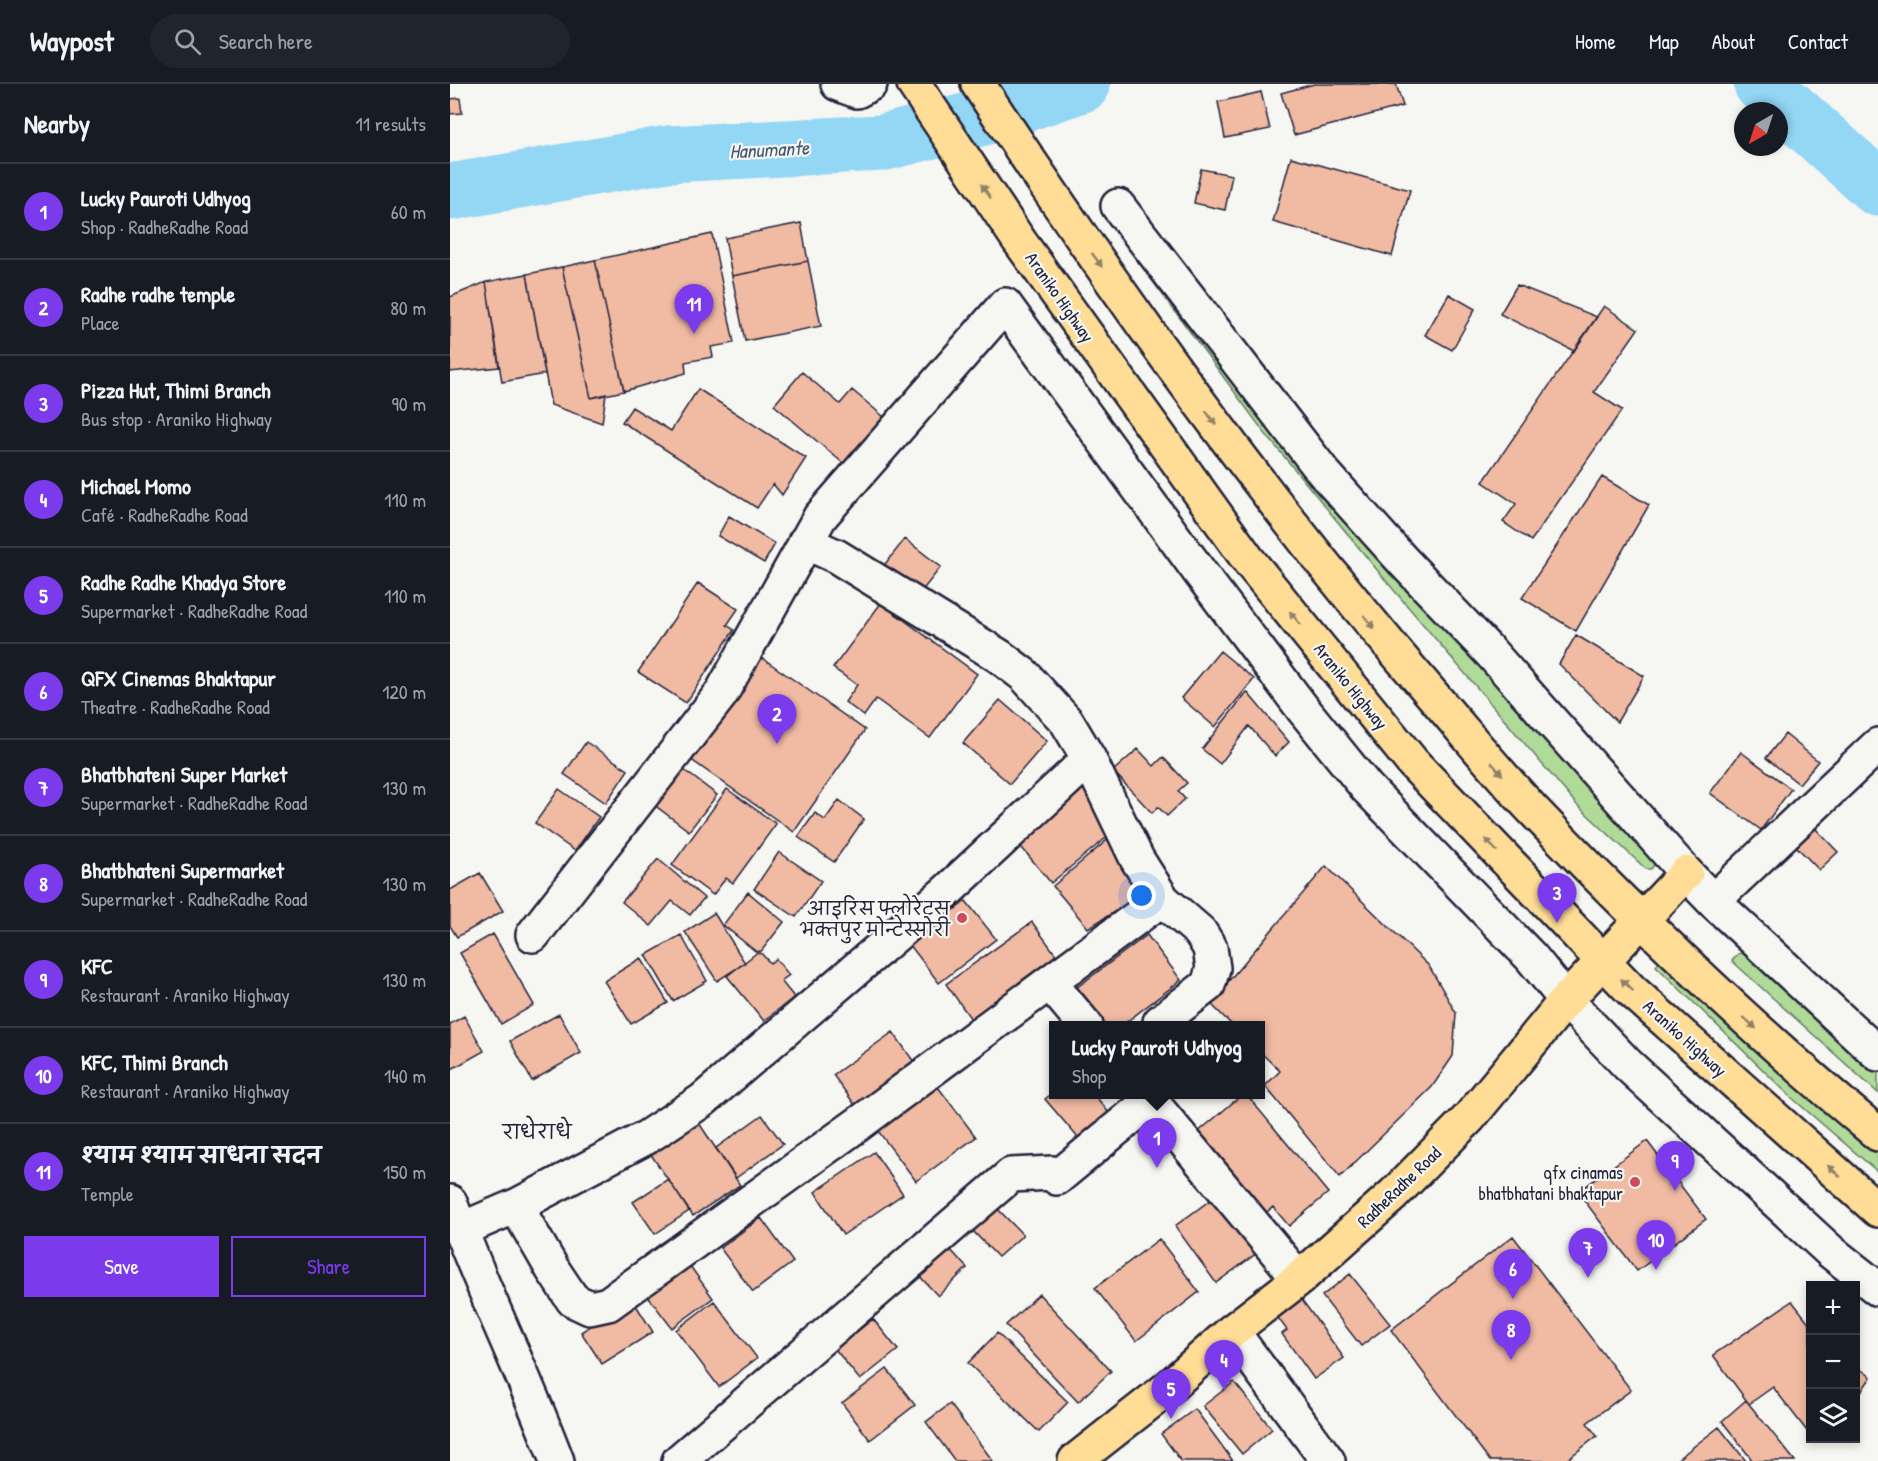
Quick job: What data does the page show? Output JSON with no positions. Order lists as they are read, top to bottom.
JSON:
{
  "streets": {
    "main road": ["Araniko Highway", "RadheRadhe Road"]
  },
  "crossings": [
    ["Araniko Highway", "RadheRadhe Road"]
  ],
  "districts": ["राधेराधे"],
  "water": ["Hanumante"],
  "places": ["आइरिस फ्लोरेट्स भक्तपुर मोन्टेस्सोरी", "qfx cinamas bhatbhatani bhaktapur"],
  "north": "bottom left",
  "page": {
    "header": "Waypost",
    "search": "Search here",
    "nav": [
      "Home",
      "Map",
      "About",
      "Contact"
    ],
    "heading": ["Nearby", "11 results"],
    "list": [
      {
        "mark": "1",
        "name": "Lucky Pauroti Udhyog",
        "note": "Shop · RadheRadhe Road",
        "value": "60 m"
      },
      {
        "mark": "2",
        "name": "Radhe radhe temple",
        "note": "Place",
        "value": "80 m"
      },
      {
        "mark": "3",
        "name": "Pizza Hut, Thimi Branch",
        "note": "Bus stop · Araniko Highway",
        "value": "90 m"
      },
      {
        "mark": "4",
        "name": "Michael Momo",
        "note": "Café · RadheRadhe Road",
        "value": "110 m"
      },
      {
        "mark": "5",
        "name": "Radhe Radhe Khadya Store",
        "note": "Supermarket · RadheRadhe Road",
        "value": "110 m"
      },
      {
        "mark": "6",
        "name": "QFX Cinemas Bhaktapur",
        "note": "Theatre · RadheRadhe Road",
        "value": "120 m"
      },
      {
        "mark": "7",
        "name": "Bhatbhateni Super Market",
        "note": "Supermarket · RadheRadhe Road",
        "value": "130 m"
      },
      {
        "mark": "8",
        "name": "Bhatbhateni Supermarket",
        "note": "Supermarket · RadheRadhe Road",
        "value": "130 m"
      },
      {
        "mark": "9",
        "name": "KFC",
        "note": "Restaurant · Araniko Highway",
        "value": "130 m"
      },
      {
        "mark": "10",
        "name": "KFC, Thimi Branch",
        "note": "Restaurant · Araniko Highway",
        "value": "140 m"
      },
      {
        "mark": "11",
        "name": "श्याम श्याम साधना सदन",
        "note": "Temple",
        "value": "150 m"
      }
    ],
    "pins": [
      "11",
      "2",
      "3",
      "1",
      "9",
      "10",
      "7",
      "6",
      "8",
      "4",
      "5"
    ],
    "popup": ["Lucky Pauroti Udhyog", "Shop"],
    "buttons": ["Save", "Share"],
    "map_buttons": ["+", "−"]
  }
}
